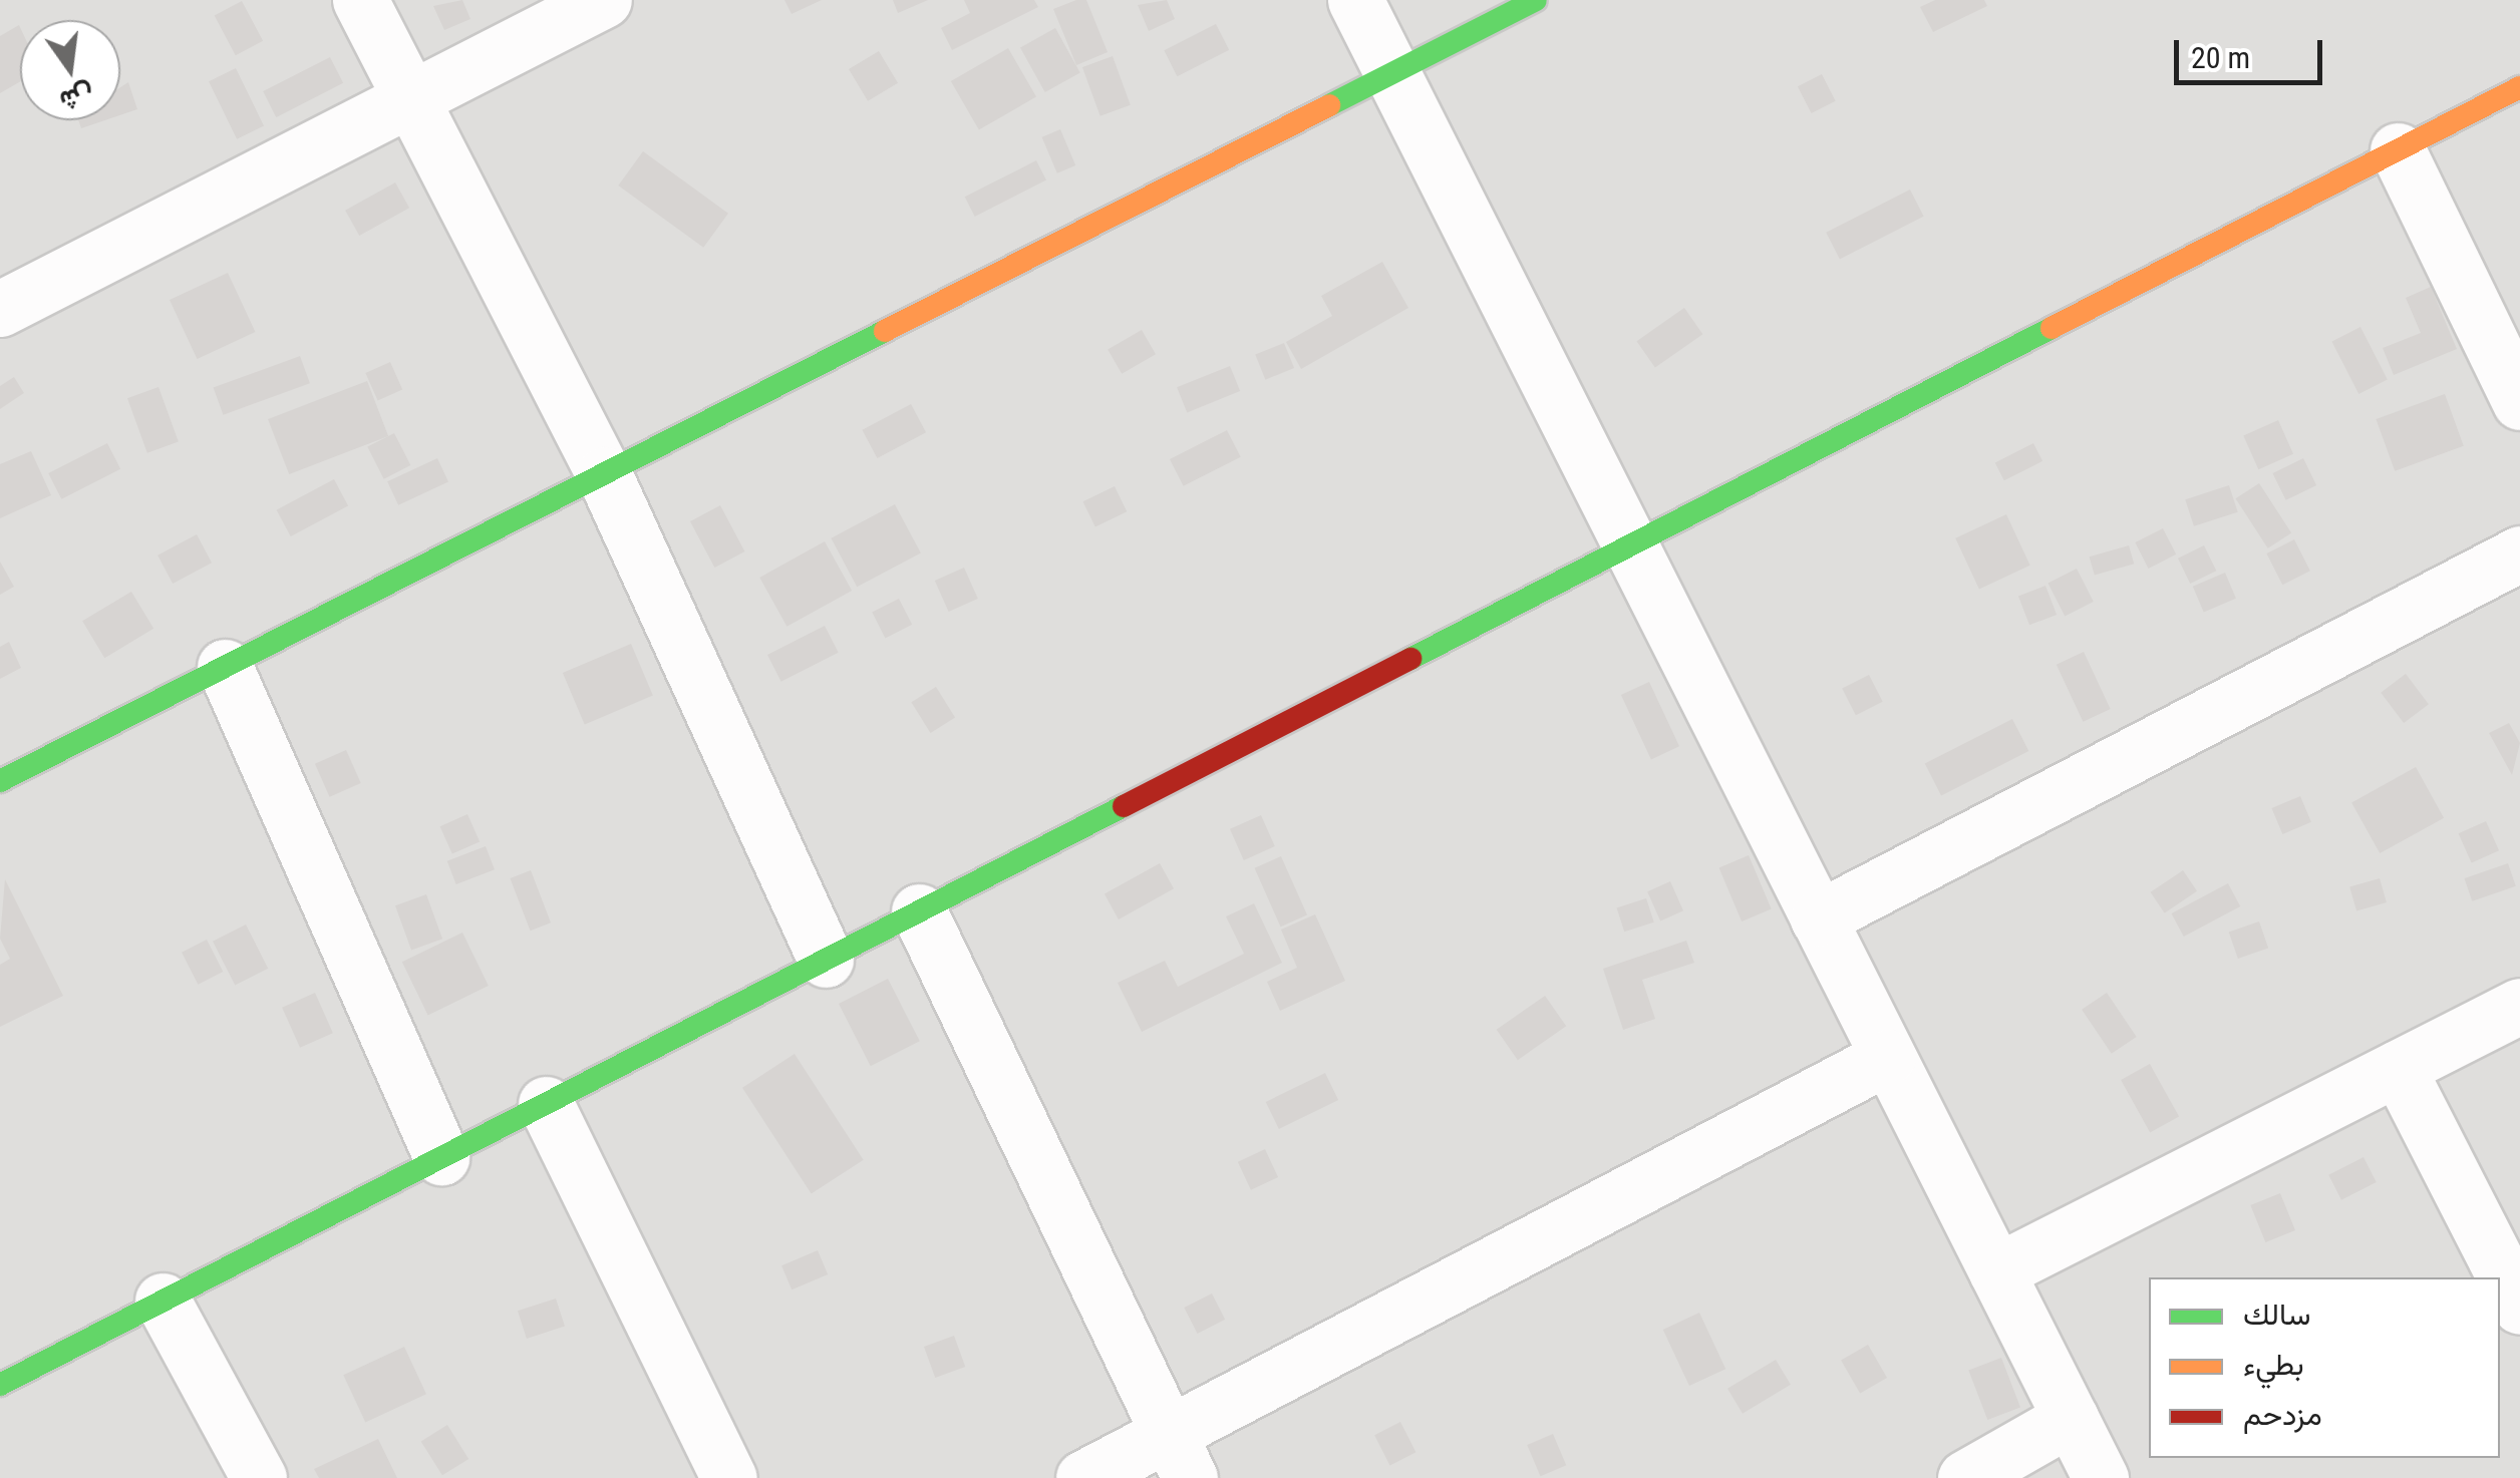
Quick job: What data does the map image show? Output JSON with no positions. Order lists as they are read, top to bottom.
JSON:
{
  "legend": ["سالك", "بطيء", "مزدحم"],
  "scale_bar": "20 m",
  "north": "bottom"
}
